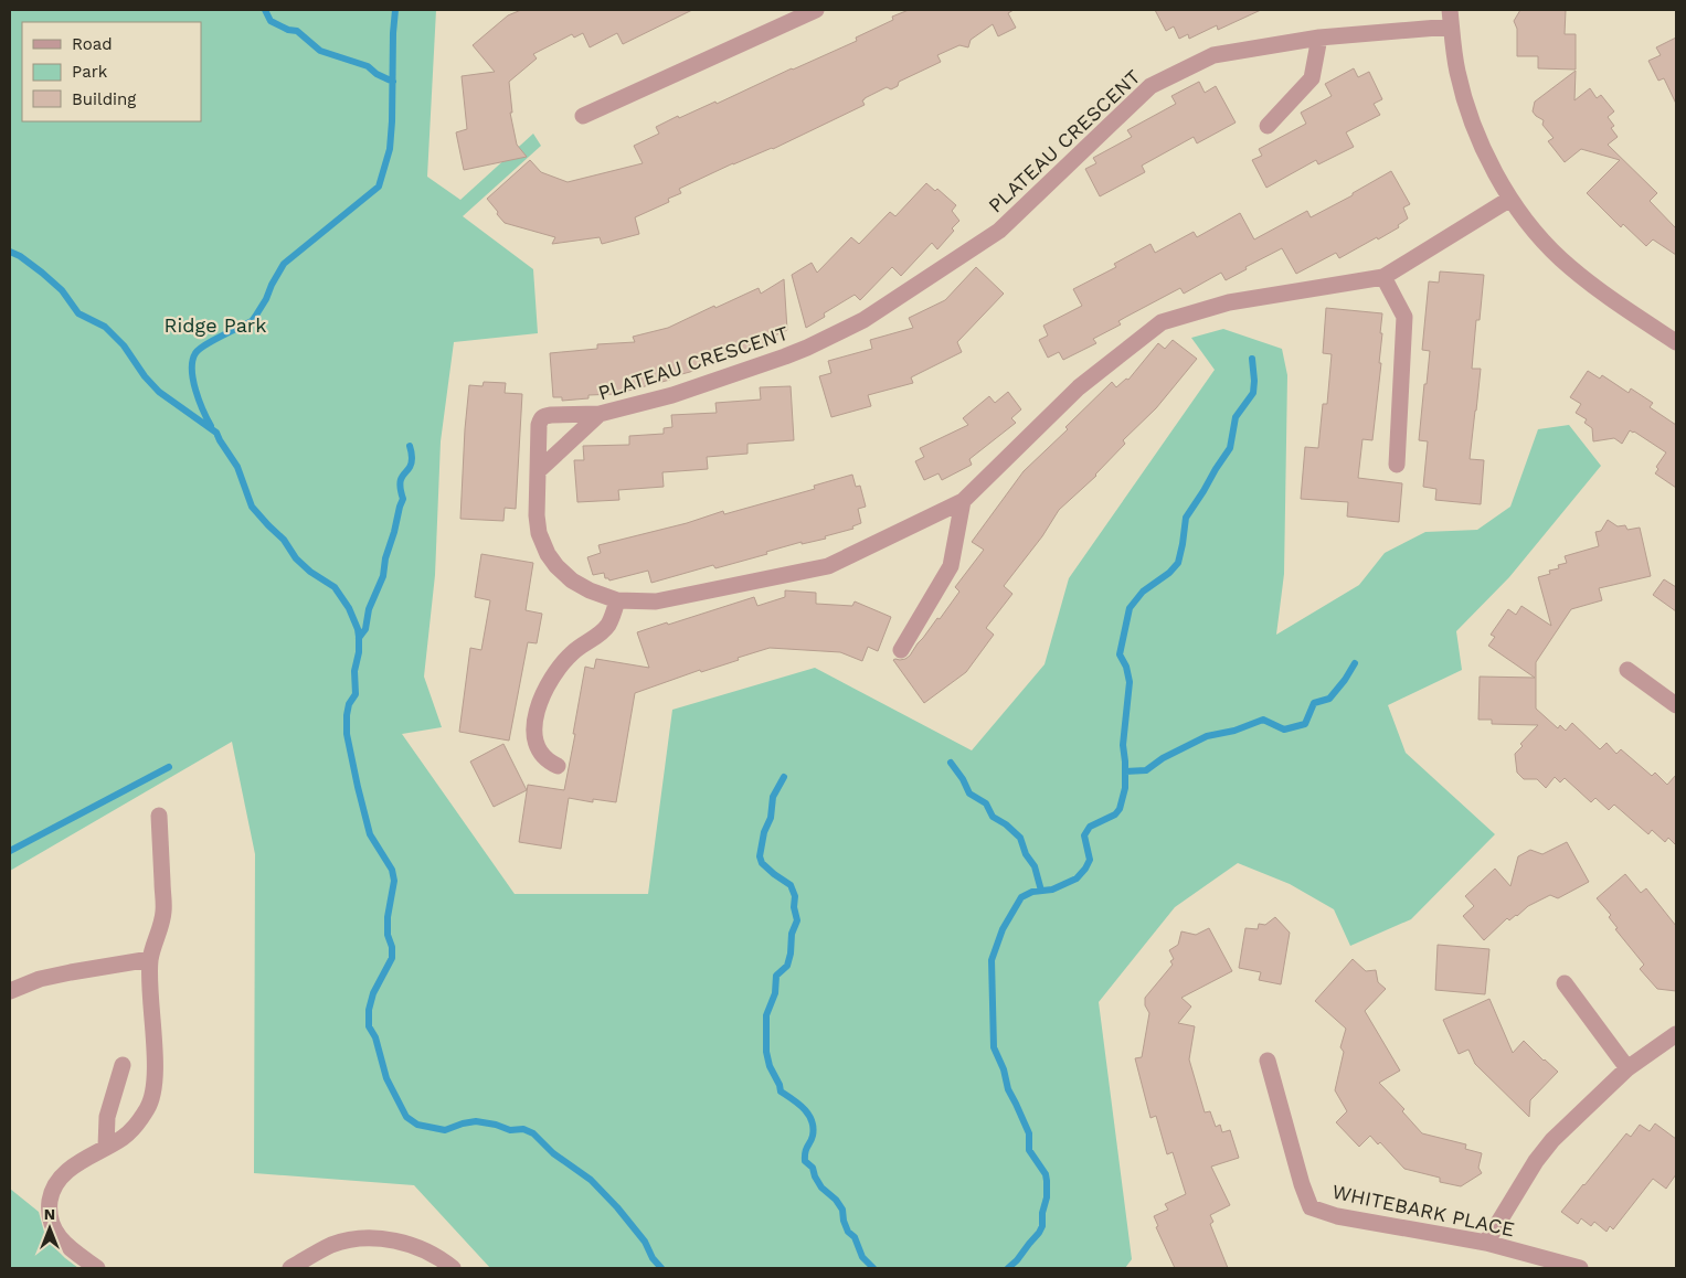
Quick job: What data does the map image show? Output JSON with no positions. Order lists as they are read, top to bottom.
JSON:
{
  "streets": {
    "street": ["PLATEAU CRESCENT", "WHITEBARK PLACE"]
  },
  "parks": ["Ridge Park"],
  "legend": ["Road", "Park", "Building"],
  "north": "top"
}
